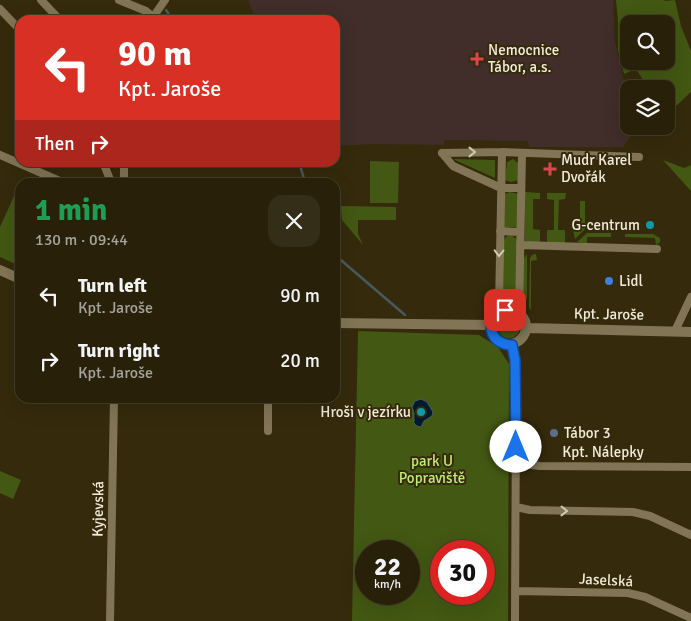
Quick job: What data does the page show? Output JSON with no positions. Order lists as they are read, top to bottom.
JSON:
{
  "streets": {
    "street": [
      "Kpt. Jaroše",
      "Kpt. Nálepky",
      "Kyjevská",
      "Jaselská"
    ]
  },
  "parks": ["park U Popraviště"],
  "places": {
    "health": ["Nemocnice Tábor, a.s.", "Mudr Karel Dvořák"],
    "other": [
      "G-centrum",
      "Lidl",
      "Hroši v jezírku",
      "Tábor 3"
    ]
  },
  "page": {
    "turn": ["90 m", "Kpt. Jaroše"],
    "then": "Then",
    "heading": ["1 min", "130 m · 09:44"],
    "list": [
      {
        "name": "Turn left",
        "note": "Kpt. Jaroše",
        "value": "90 m"
      },
      {
        "name": "Turn right",
        "note": "Kpt. Jaroše",
        "value": "20 m"
      }
    ],
    "speed": "22 km/h",
    "limit": "30"
  }
}
